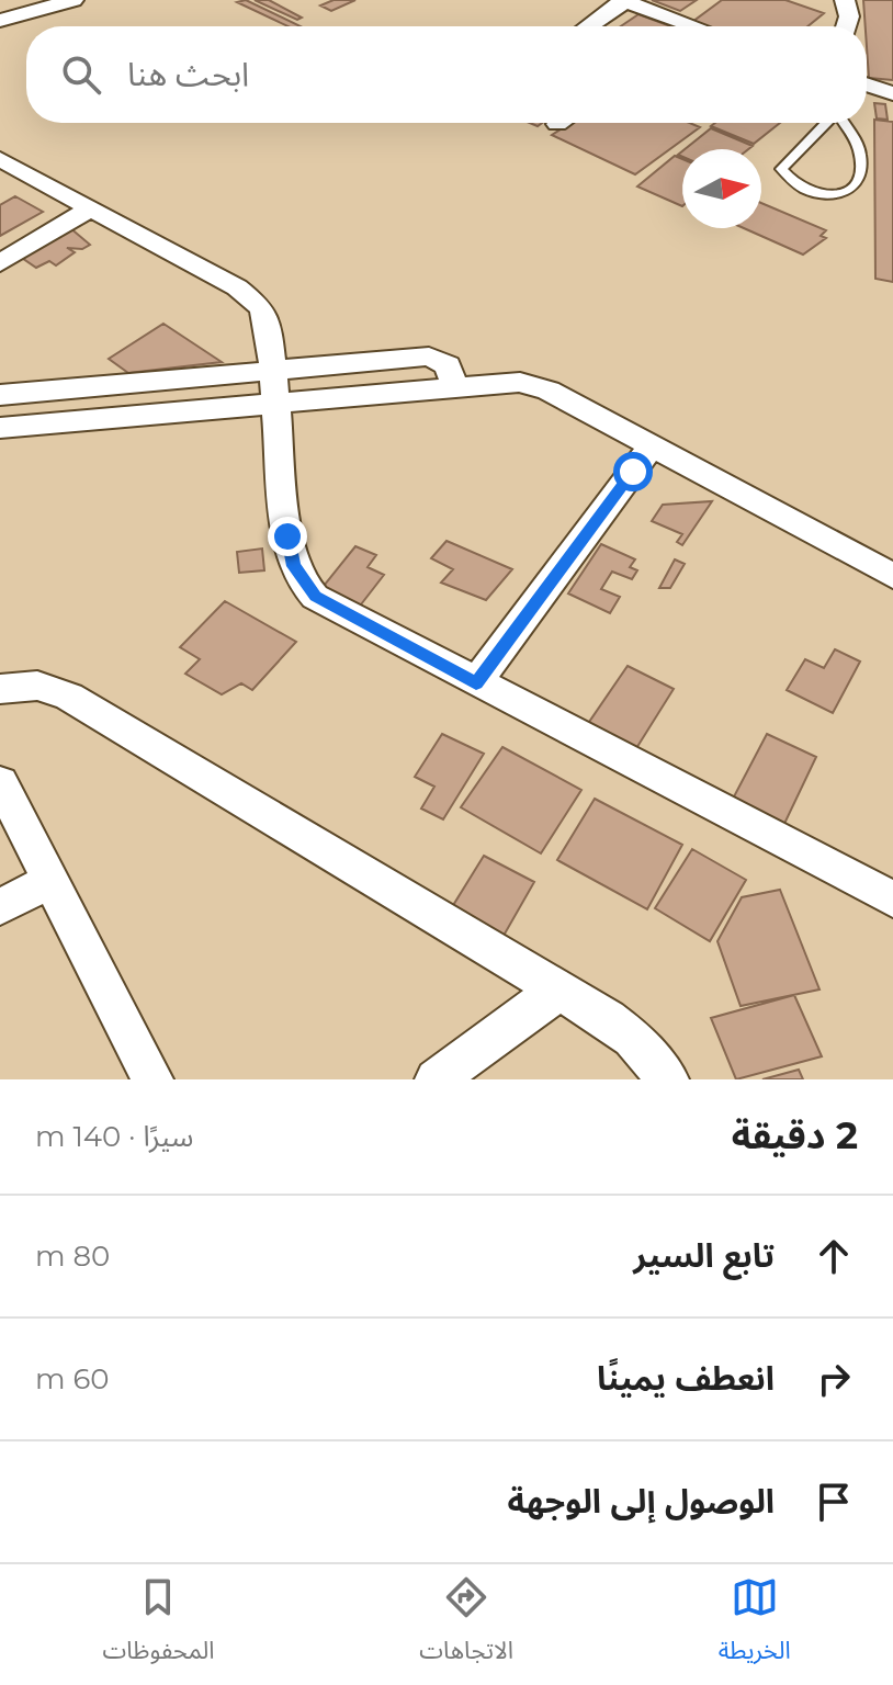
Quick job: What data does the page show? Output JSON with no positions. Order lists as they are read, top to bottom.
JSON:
{
  "north": "right",
  "page": {
    "search": "ابحث هنا",
    "heading": ["2 دقيقة", "سيرًا · 140 m"],
    "list": [
      ["تابع السير", "80 m"],
      ["انعطف يمينًا", "60 m"],
      "الوصول إلى الوجهة"
    ],
    "nav": ["الخريطة", "الاتجاهات", "المحفوظات"]
  }
}
